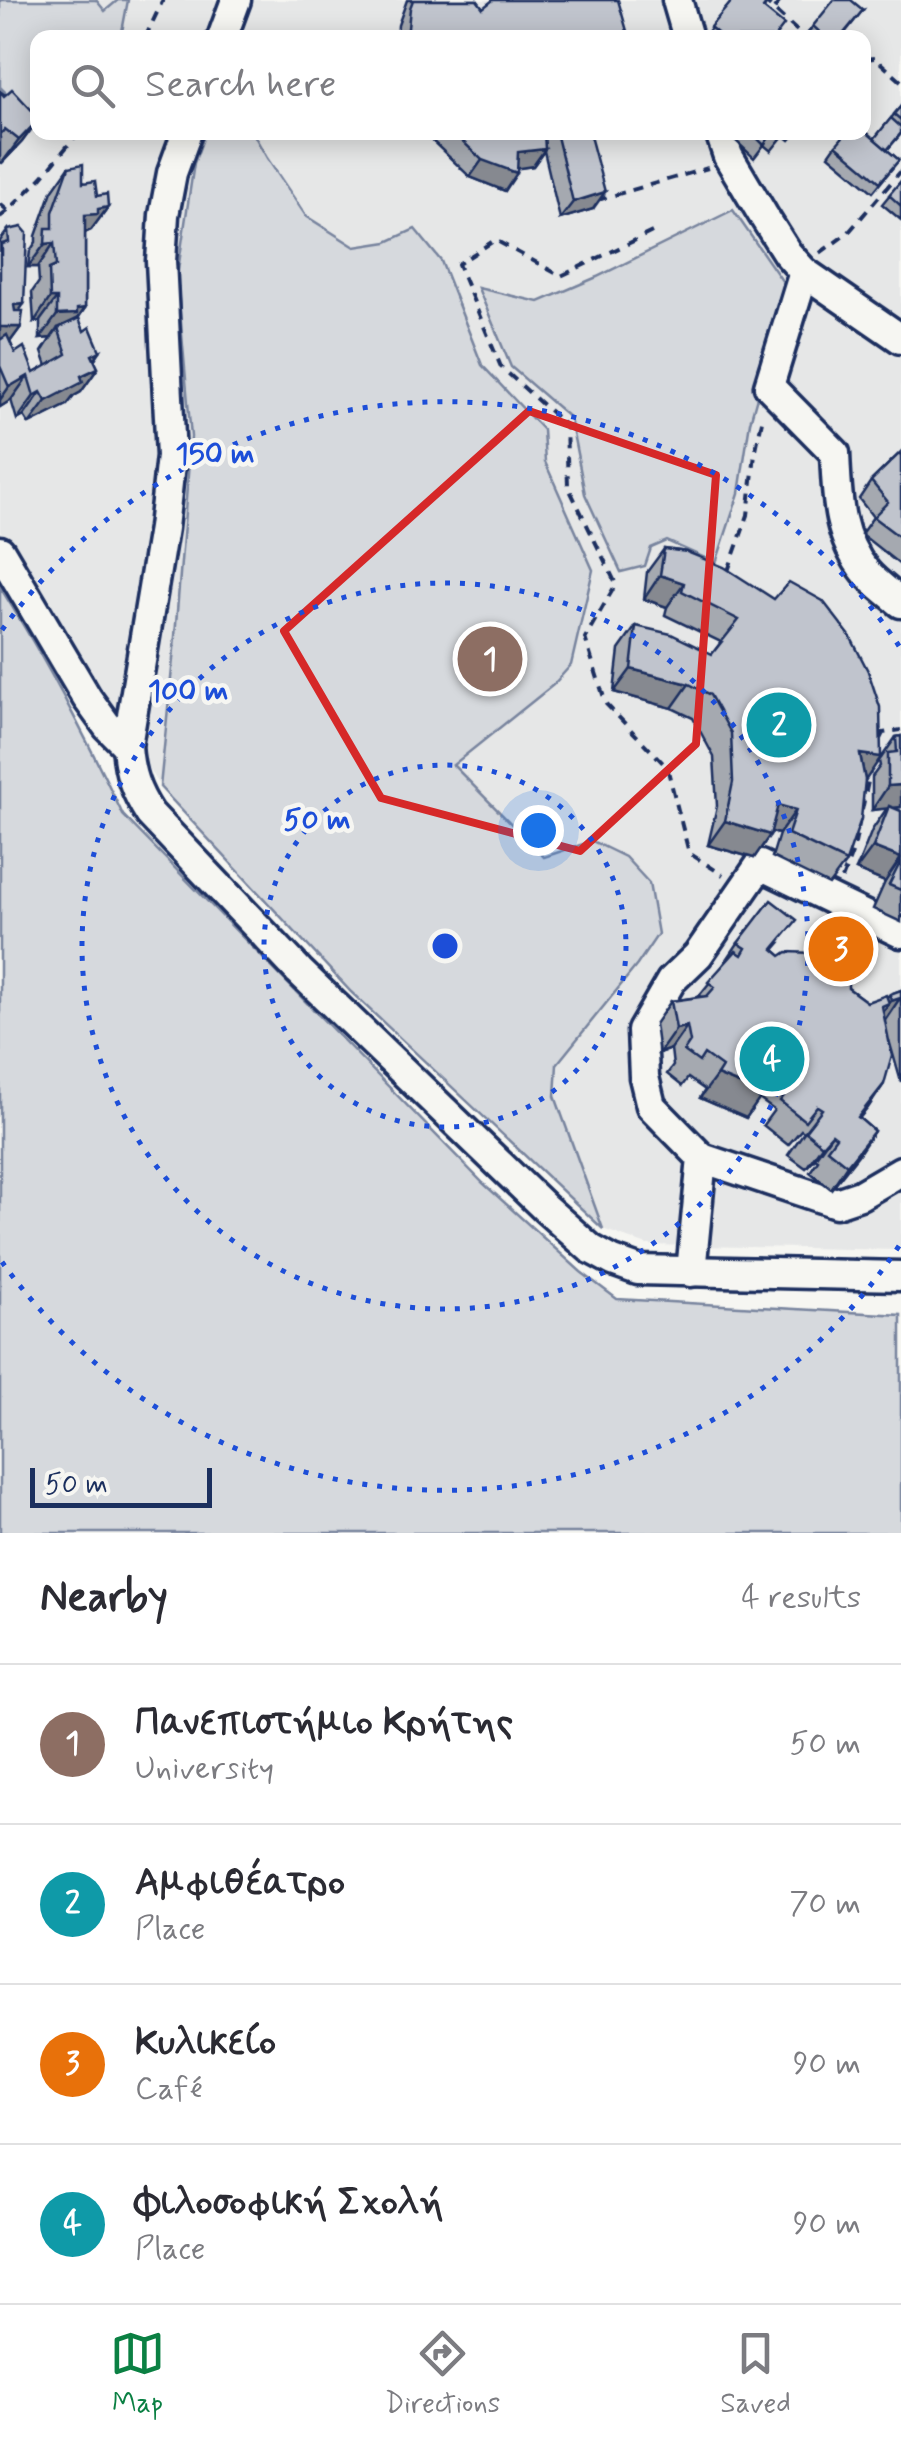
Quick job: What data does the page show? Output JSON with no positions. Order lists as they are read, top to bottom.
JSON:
{
  "scale_bar": "50 m",
  "page": {
    "search": "Search here",
    "pins": [
      "1",
      "2",
      "3",
      "4"
    ],
    "scale": "50 m",
    "heading": ["Nearby", "4 results"],
    "list": [
      {
        "mark": "1",
        "name": "Πανεπιστήμιο Κρήτης",
        "note": "University",
        "value": "50 m"
      },
      {
        "mark": "2",
        "name": "Αμφιθέατρο",
        "note": "Place",
        "value": "70 m"
      },
      {
        "mark": "3",
        "name": "Κυλικείο",
        "note": "Café",
        "value": "90 m"
      },
      {
        "mark": "4",
        "name": "Φιλοσοφική Σχολή",
        "note": "Place",
        "value": "90 m"
      }
    ],
    "nav": ["Map", "Directions", "Saved"]
  },
  "rings": ["150 m", "100 m", "50 m"]
}
